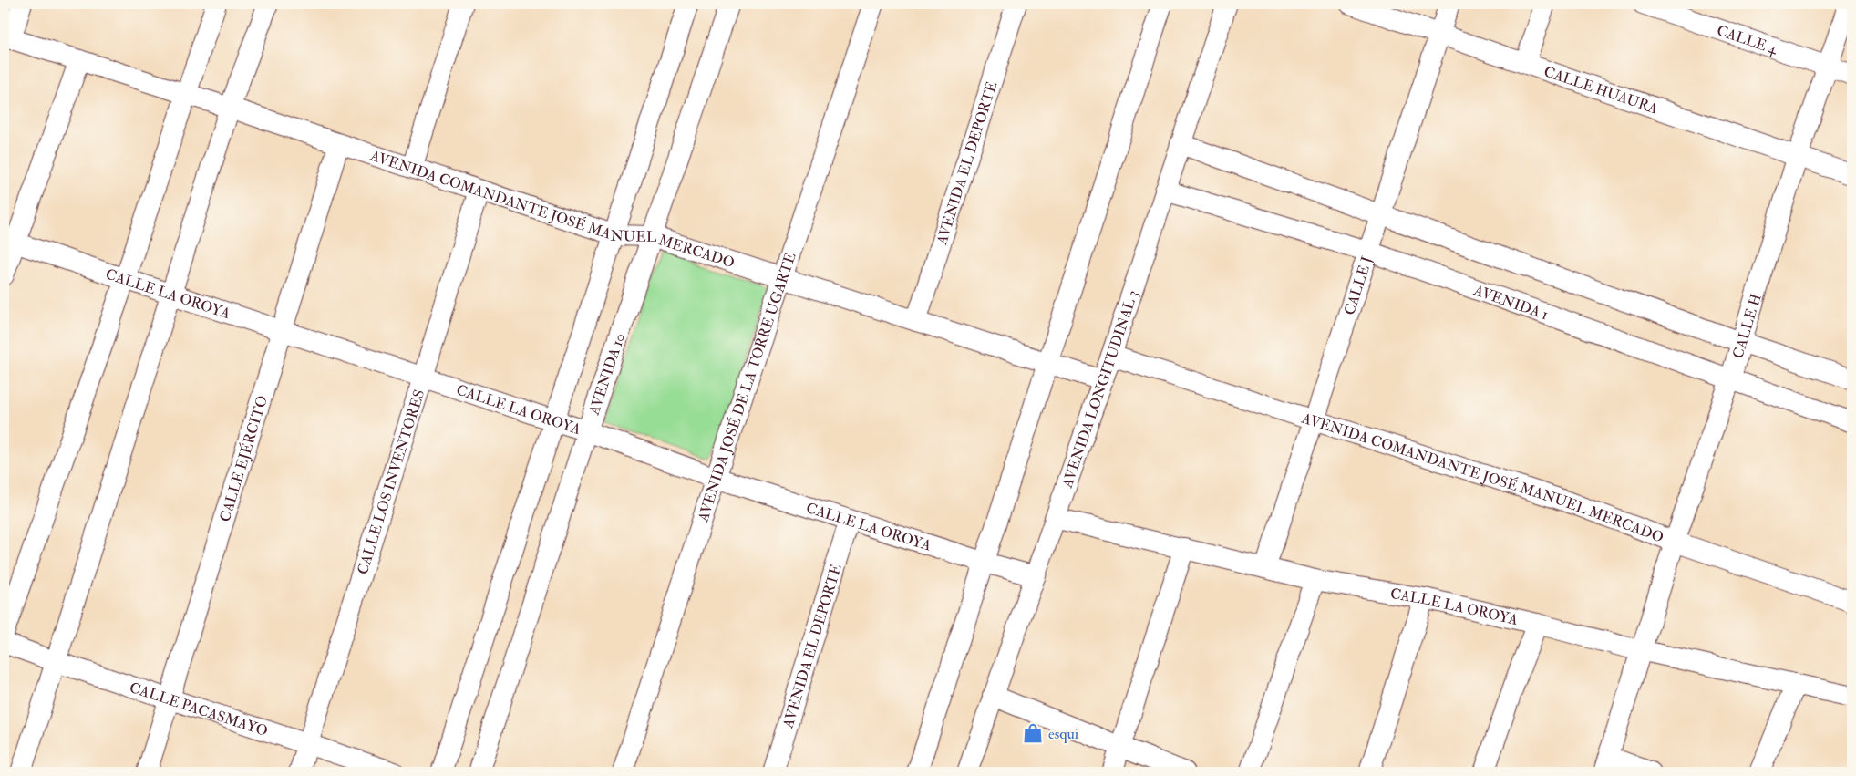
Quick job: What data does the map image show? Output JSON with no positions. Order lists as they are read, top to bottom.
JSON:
{
  "streets": {
    "street": [
      "CALLE 4",
      "CALLE HUAURA",
      "AVENIDA EL DEPORTE",
      "AVENIDA COMANDANTE JOSÉ MANUEL MERCADO",
      "CALLE J",
      "CALLE LA OROYA",
      "AVENIDA 1",
      "CALLE H",
      "AVENIDA 10",
      "AVENIDA JOSÉ DE LA TORRE UGARTE",
      "AVENIDA LONGITUDINAL 3",
      "CALLE EJÉRCITO",
      "CALLE LOS INVENTORES",
      "CALLE PACASMAYO"
    ]
  },
  "crossings": [
    ["CALLE 4", "CALLE H"],
    ["CALLE HUAURA", "CALLE J"],
    ["CALLE HUAURA", "CALLE H"],
    ["AVENIDA EL DEPORTE", "AVENIDA COMANDANTE JOSÉ MANUEL MERCADO"],
    ["AVENIDA EL DEPORTE", "CALLE LA OROYA"],
    ["AVENIDA COMANDANTE JOSÉ MANUEL MERCADO", "CALLE J"],
    ["AVENIDA COMANDANTE JOSÉ MANUEL MERCADO", "CALLE H"],
    ["AVENIDA COMANDANTE JOSÉ MANUEL MERCADO", "AVENIDA 10"],
    ["AVENIDA COMANDANTE JOSÉ MANUEL MERCADO", "AVENIDA JOSÉ DE LA TORRE UGARTE"],
    ["AVENIDA COMANDANTE JOSÉ MANUEL MERCADO", "AVENIDA LONGITUDINAL 3"],
    ["AVENIDA COMANDANTE JOSÉ MANUEL MERCADO", "CALLE EJÉRCITO"],
    ["AVENIDA COMANDANTE JOSÉ MANUEL MERCADO", "CALLE LOS INVENTORES"],
    ["CALLE J", "CALLE LA OROYA"],
    ["CALLE J", "AVENIDA 1"],
    ["CALLE LA OROYA", "CALLE H"],
    ["CALLE LA OROYA", "AVENIDA 10"],
    ["CALLE LA OROYA", "AVENIDA JOSÉ DE LA TORRE UGARTE"],
    ["CALLE LA OROYA", "AVENIDA LONGITUDINAL 3"],
    ["CALLE LA OROYA", "CALLE EJÉRCITO"],
    ["CALLE LA OROYA", "CALLE LOS INVENTORES"],
    ["AVENIDA 1", "CALLE H"],
    ["AVENIDA 1", "AVENIDA LONGITUDINAL 3"],
    ["CALLE EJÉRCITO", "CALLE PACASMAYO"],
    ["CALLE LOS INVENTORES", "CALLE PACASMAYO"]
  ],
  "places": {
    "shop": ["esqui"]
  }
}
